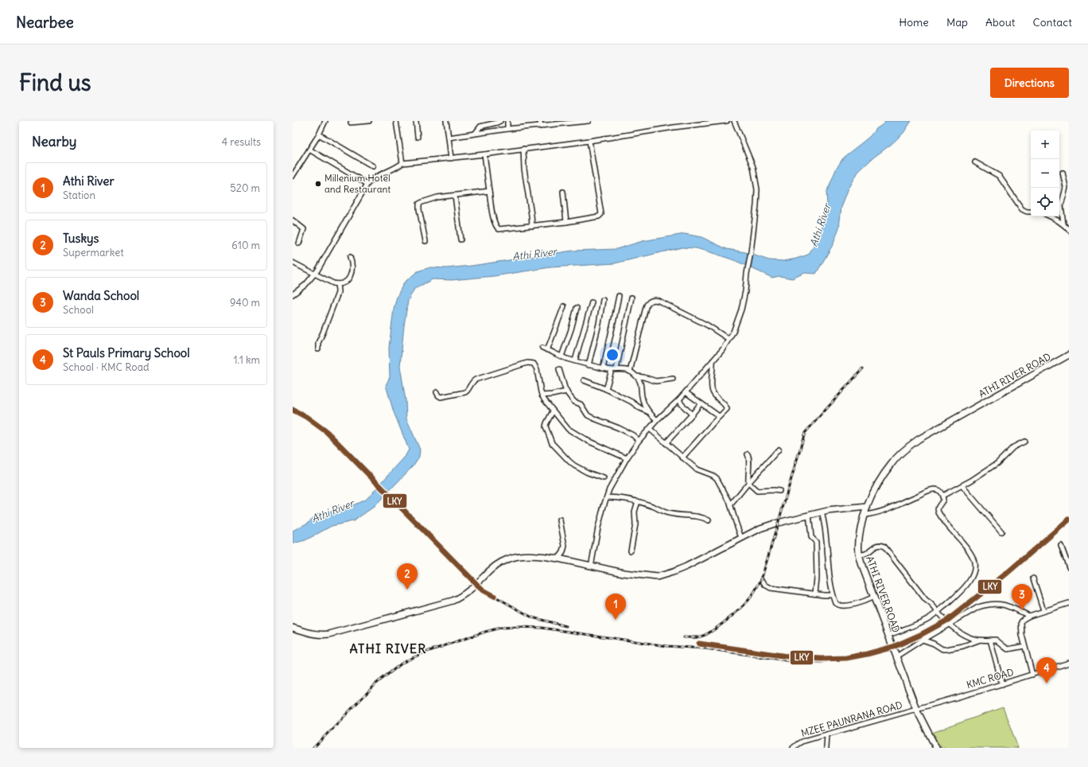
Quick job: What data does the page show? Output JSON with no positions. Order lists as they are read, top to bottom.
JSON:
{
  "streets": {
    "street": ["ATHI RIVER ROAD", "KMC ROAD", "MZEE PAUNRANA ROAD"]
  },
  "crossings": [
    ["ATHI RIVER ROAD", "KMC ROAD"],
    ["ATHI RIVER ROAD", "MZEE PAUNRANA ROAD"],
    ["KMC ROAD", "MZEE PAUNRANA ROAD"]
  ],
  "districts": ["ATHI RIVER"],
  "water": ["Athi River"],
  "places": ["Millenium Hotel and Restaurant"],
  "lines": ["transit line LKY"],
  "page": {
    "header": "Nearbee",
    "nav": [
      "Home",
      "Map",
      "About",
      "Contact"
    ],
    "buttons": "Directions",
    "title": "Find us",
    "heading": ["Nearby", "4 results"],
    "map_buttons": ["+", "−"],
    "list": [
      {
        "mark": "1",
        "name": "Athi River",
        "note": "Station",
        "value": "520 m"
      },
      {
        "mark": "2",
        "name": "Tuskys",
        "note": "Supermarket",
        "value": "610 m"
      },
      {
        "mark": "3",
        "name": "Wanda School",
        "note": "School",
        "value": "940 m"
      },
      {
        "mark": "4",
        "name": "St Pauls Primary School",
        "note": "School · KMC Road",
        "value": "1.1 km"
      }
    ],
    "pins": [
      "2",
      "3",
      "1",
      "4"
    ]
  }
}
